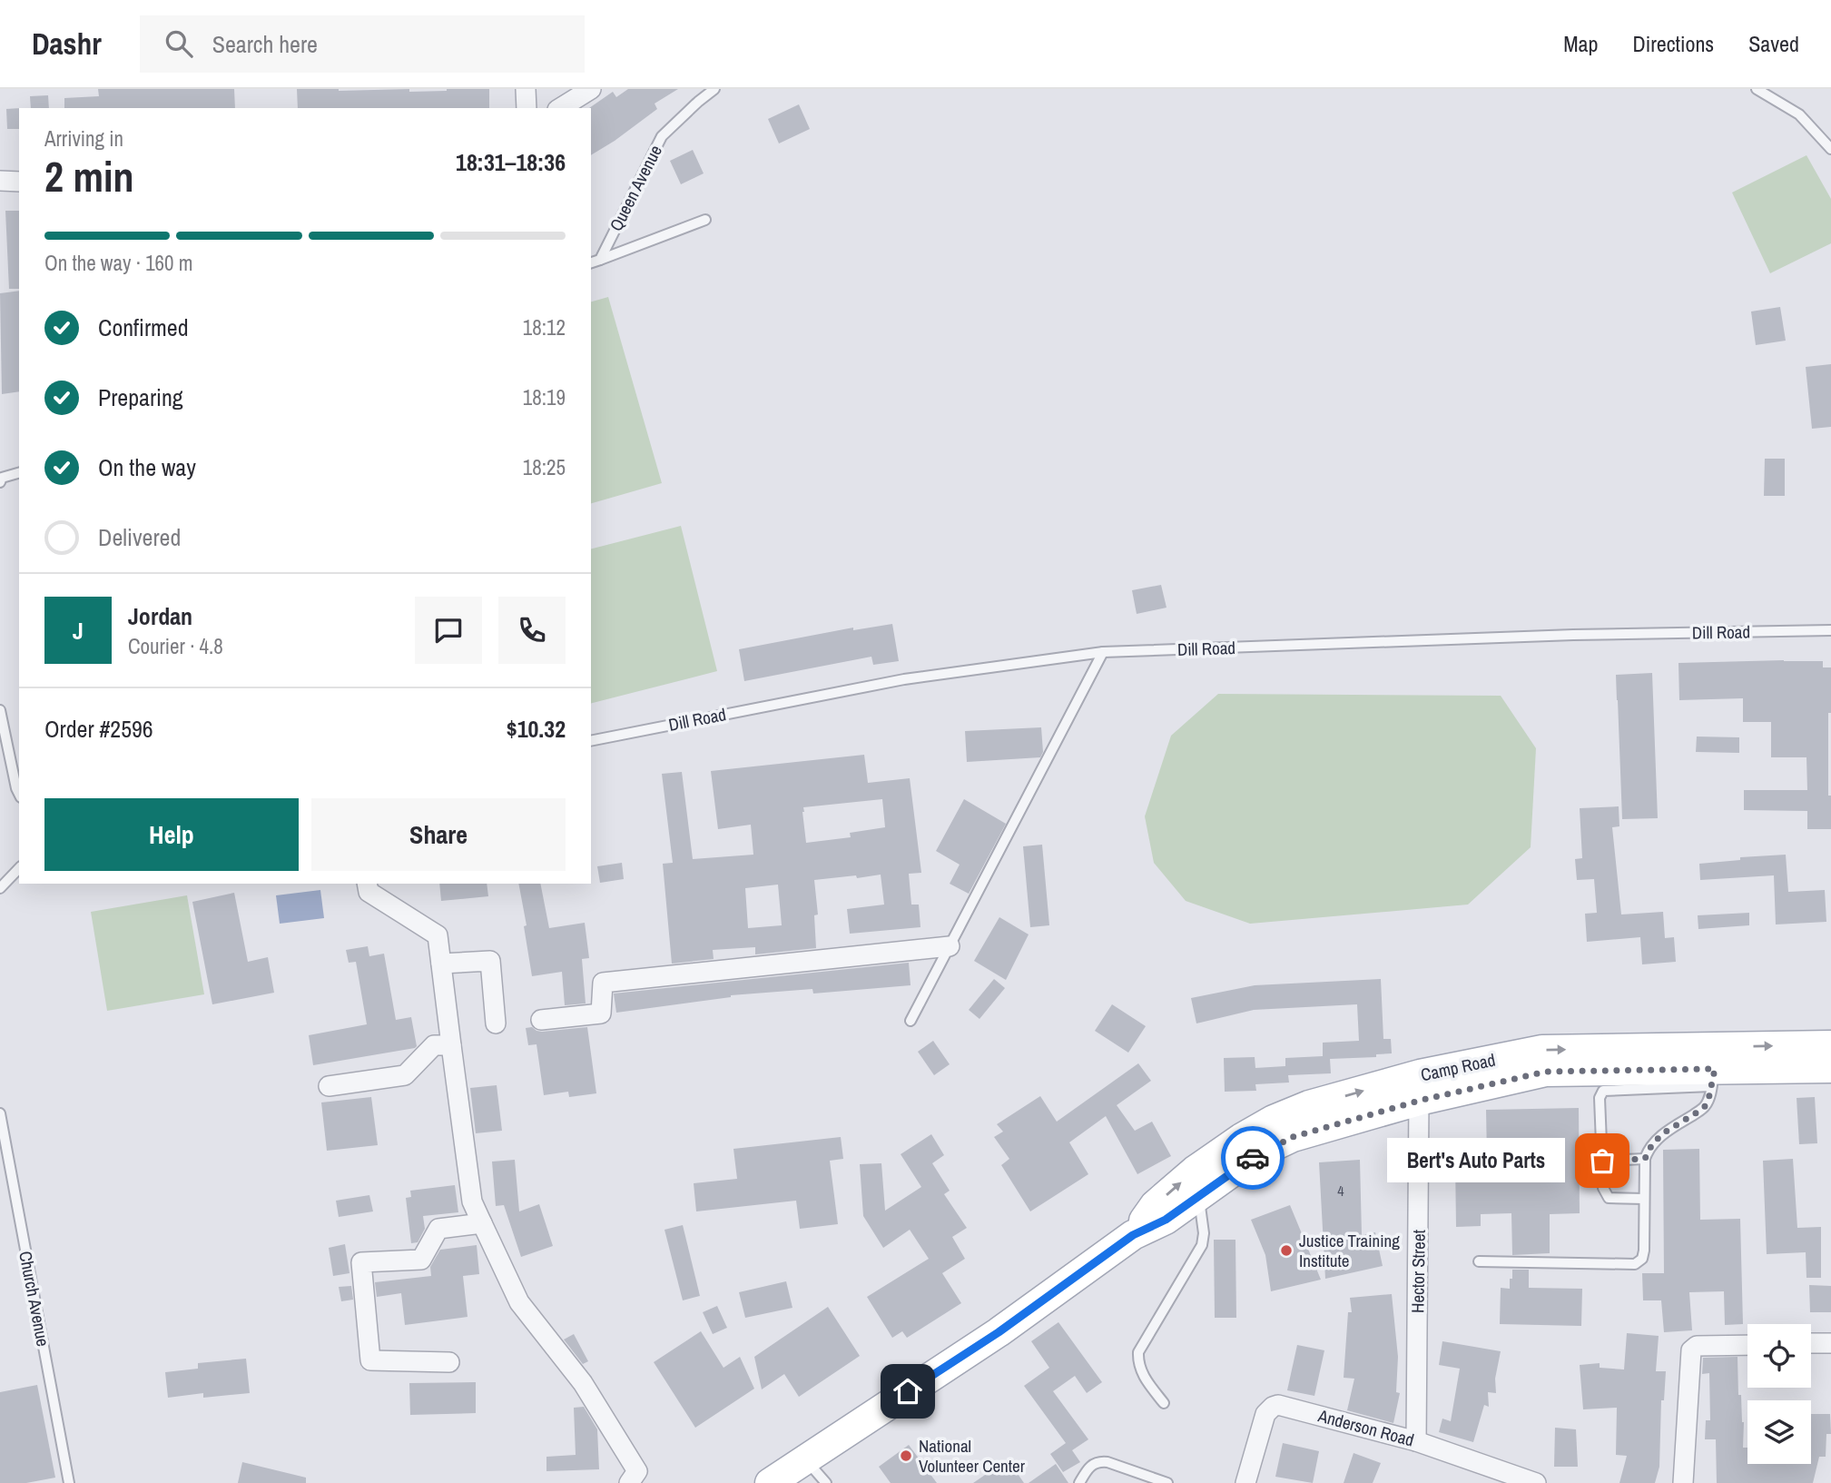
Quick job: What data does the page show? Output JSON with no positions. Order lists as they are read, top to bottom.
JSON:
{
  "streets": {
    "main road": ["Camp Road"],
    "street": ["Hector Street", "Anderson Road"],
    "lane": ["Queen Avenue", "Dill Road", "Church Avenue"]
  },
  "crossings": [
    ["Camp Road", "Hector Street"],
    ["Hector Street", "Anderson Road"]
  ],
  "places": ["Bert's Auto Parts", "Justice Training Institute", "National Volunteer Center"],
  "house_numbers": ["4"],
  "page": {
    "header": "Dashr",
    "search": "Search here",
    "nav": ["Map", "Directions", "Saved"],
    "heading": ["2 min", "Arriving in", "18:31–18:36"],
    "panel": [
      "Jordan",
      "Courier · 4.8",
      "Order #2596",
      "$10.32"
    ],
    "bar": "On the way · 160 m",
    "list": [
      ["Confirmed", "18:12"],
      ["Preparing", "18:19"],
      ["On the way", "18:25"],
      "Delivered"
    ],
    "round": "J",
    "buttons": ["Help", "Share"],
    "bubble": "Bert's Auto Parts"
  }
}
